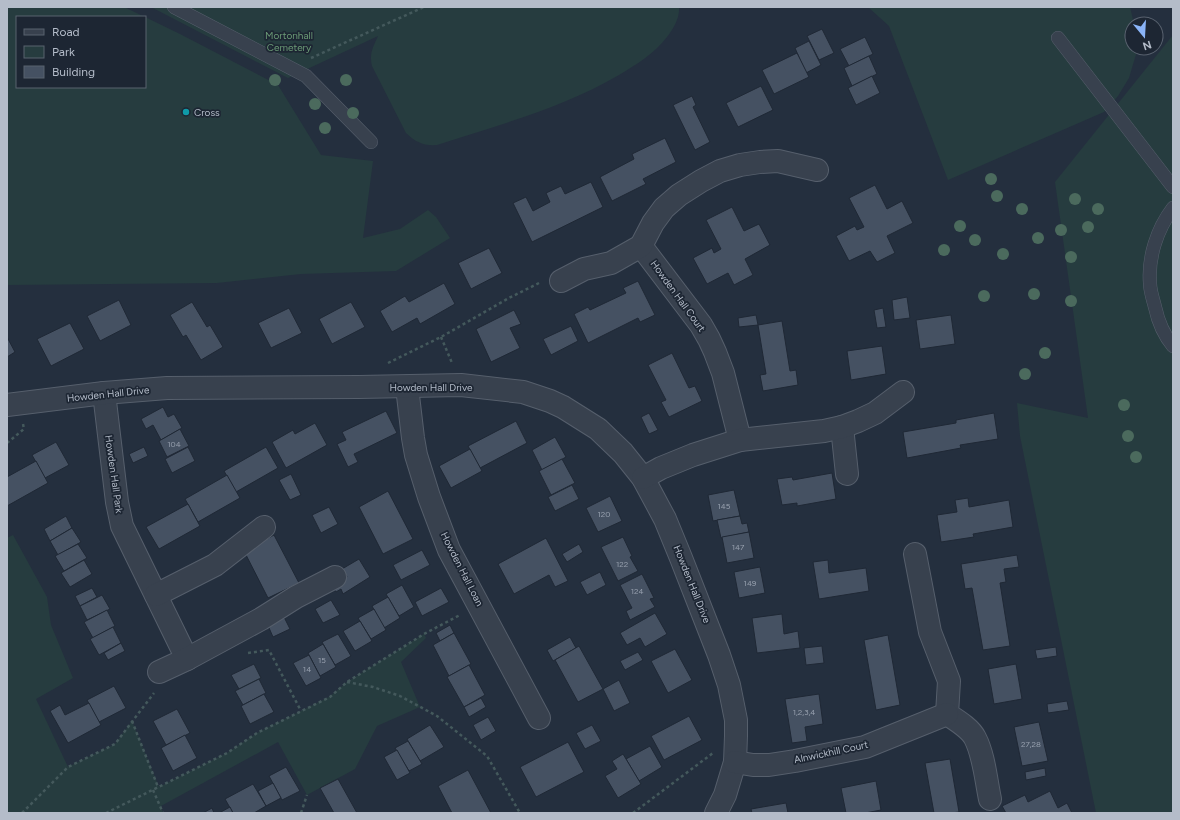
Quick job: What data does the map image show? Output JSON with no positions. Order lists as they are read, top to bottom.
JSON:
{
  "streets": {
    "street": [
      "Howden Hall Court",
      "Howden Hall Drive",
      "Howden Hall Park",
      "Howden Hall Loan",
      "Alnwickhill Court"
    ]
  },
  "crossings": [
    ["Howden Hall Drive", "Howden Hall Park"],
    ["Howden Hall Drive", "Howden Hall Loan"],
    ["Howden Hall Drive", "Alnwickhill Court"]
  ],
  "parks": ["Mortonhall Cemetery"],
  "places": ["Cross"],
  "house_numbers": [
    "104",
    "145",
    "120",
    "147",
    "122",
    "149",
    "124",
    "15",
    "14",
    "1,2,3,4",
    "27,28"
  ],
  "legend": ["Road", "Park", "Building"],
  "north": "bottom"
}
